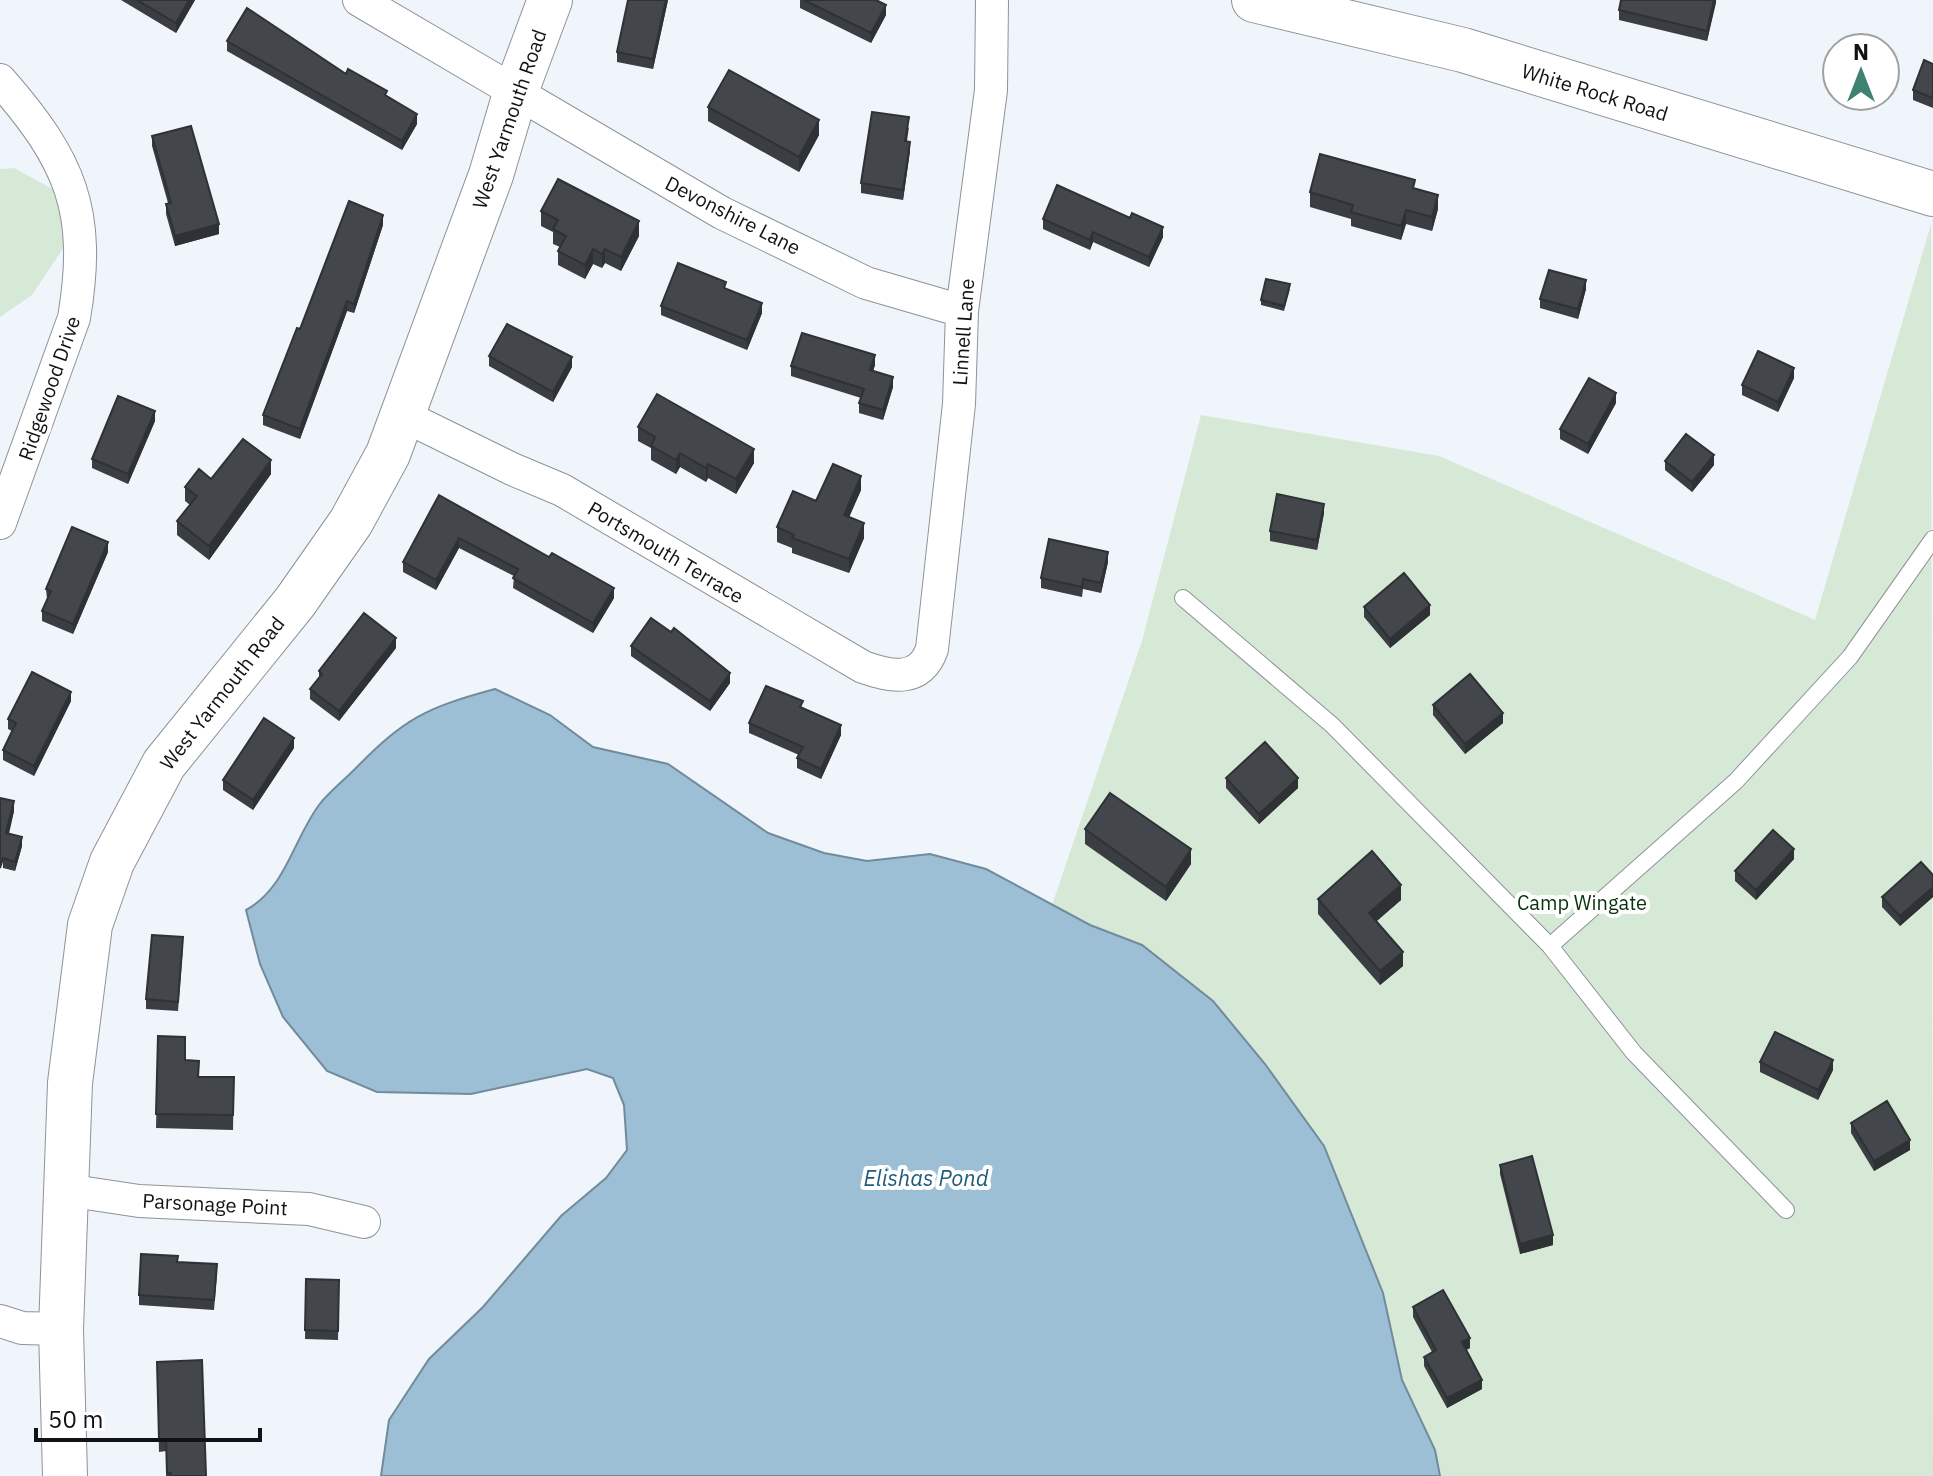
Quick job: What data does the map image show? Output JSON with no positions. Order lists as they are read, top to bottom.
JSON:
{
  "streets": {
    "main road": ["White Rock Road", "West Yarmouth Road"],
    "street": [
      "Devonshire Lane",
      "Linnell Lane",
      "Ridgewood Drive",
      "Portsmouth Terrace",
      "Parsonage Point"
    ]
  },
  "crossings": [
    ["West Yarmouth Road", "Devonshire Lane"],
    ["West Yarmouth Road", "Portsmouth Terrace"],
    ["West Yarmouth Road", "Parsonage Point"],
    ["Devonshire Lane", "Linnell Lane"],
    ["Linnell Lane", "Portsmouth Terrace"]
  ],
  "water": ["Elishas Pond"],
  "parks": ["Camp Wingate"],
  "scale_bar": "50 m",
  "north": "top"
}
